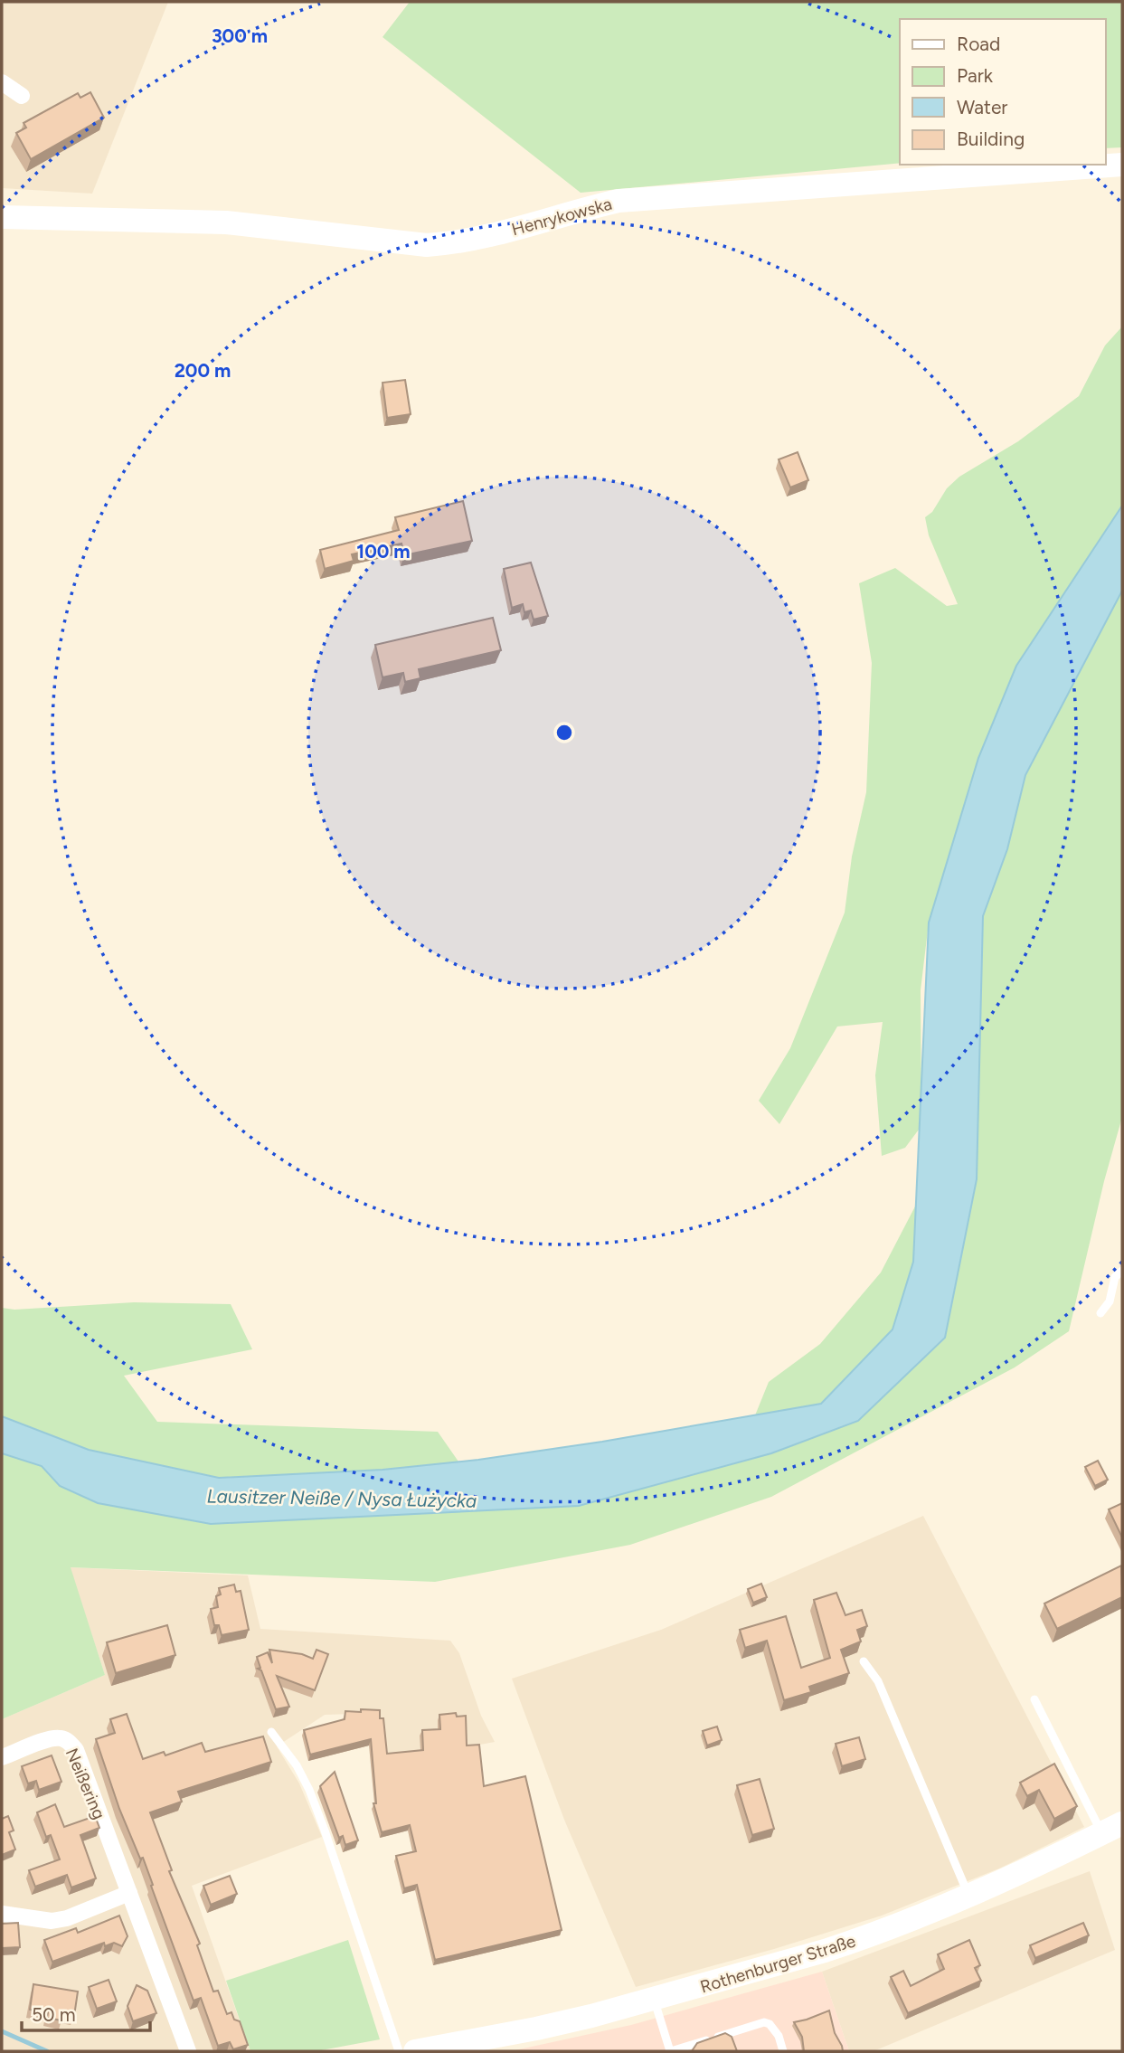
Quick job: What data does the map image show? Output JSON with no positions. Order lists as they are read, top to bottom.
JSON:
{
  "streets": {
    "main road": ["Henrykowska", "Rothenburger Straße"],
    "street": ["Neißering"]
  },
  "water": ["Lausitzer Neiße / Nysa Łużycka"],
  "legend": [
    "Road",
    "Park",
    "Water",
    "Building"
  ],
  "scale_bar": "50 m",
  "rings": ["300 m", "200 m", "100 m"]
}
